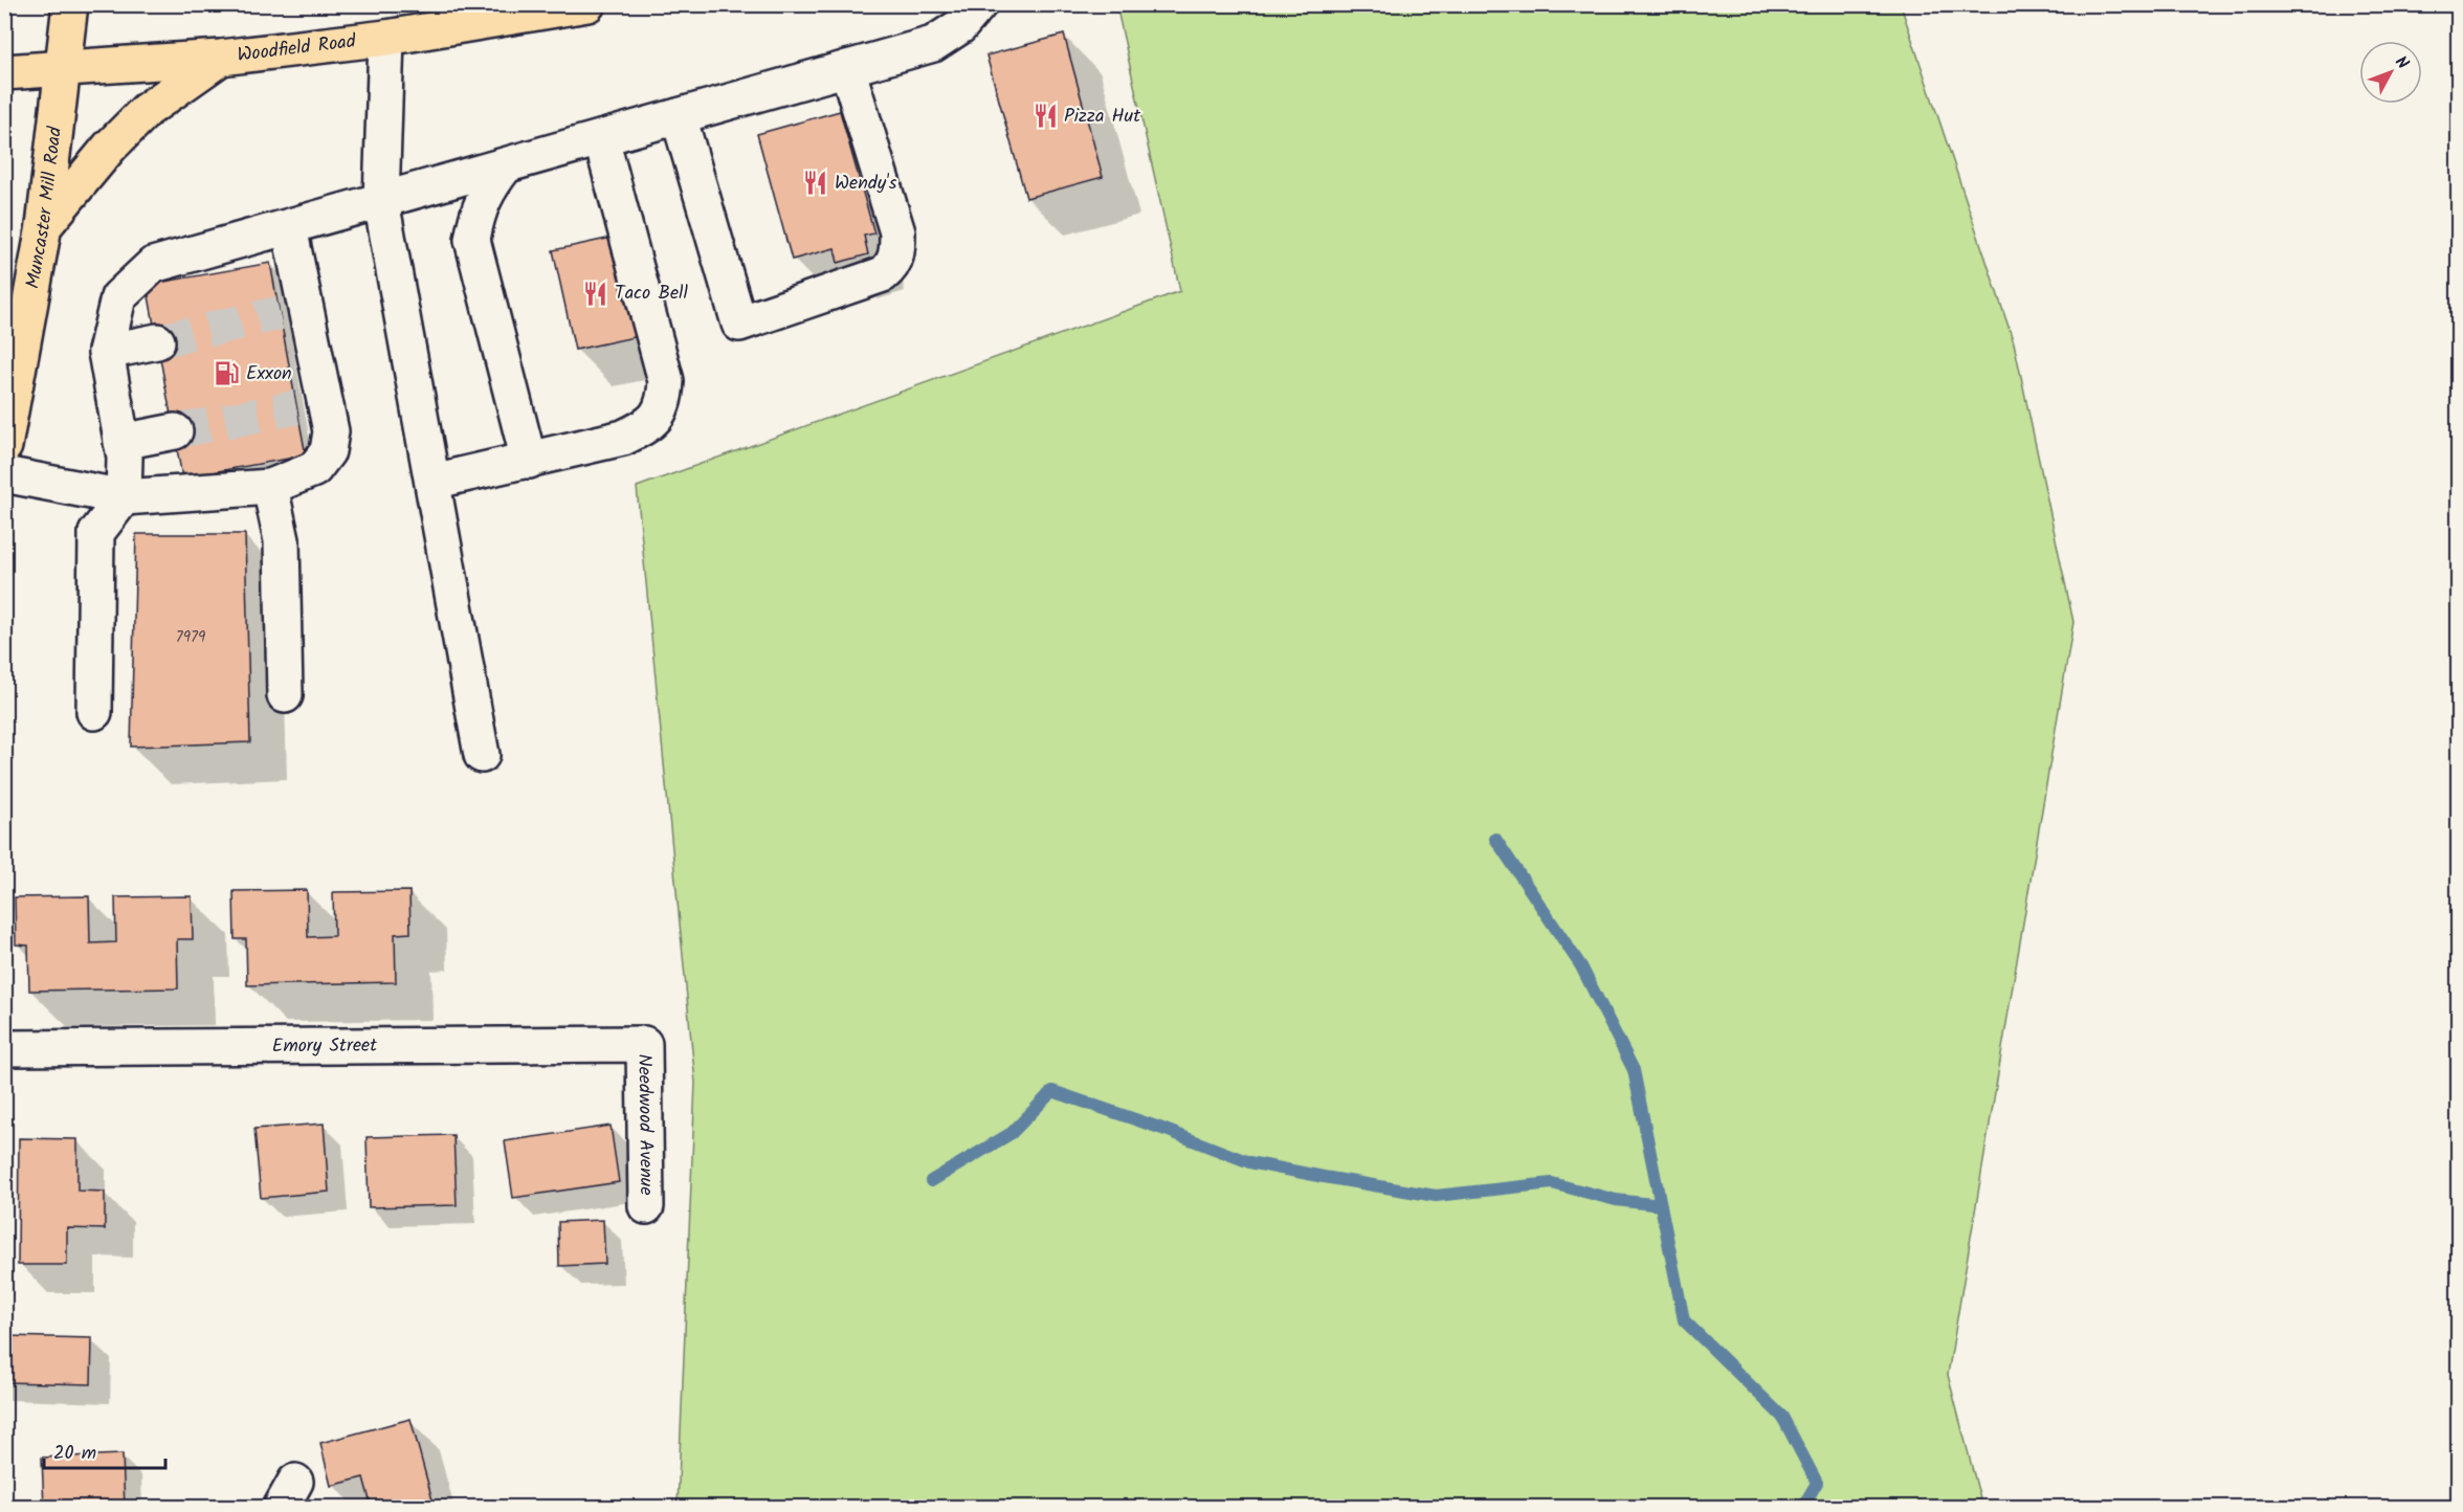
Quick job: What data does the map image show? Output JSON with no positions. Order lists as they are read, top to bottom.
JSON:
{
  "streets": {
    "main road": ["Woodfield Road", "Muncaster Mill Road"],
    "street": ["Emory Street", "Needwood Avenue"]
  },
  "crossings": [
    ["Woodfield Road", "Muncaster Mill Road"],
    ["Emory Street", "Needwood Avenue"]
  ],
  "places": {
    "restaurant": ["Pizza Hut", "Wendy's", "Taco Bell"],
    "fuel station": ["Exxon"]
  },
  "house_numbers": ["7979"],
  "scale_bar": "20 m",
  "north": "top right"
}
